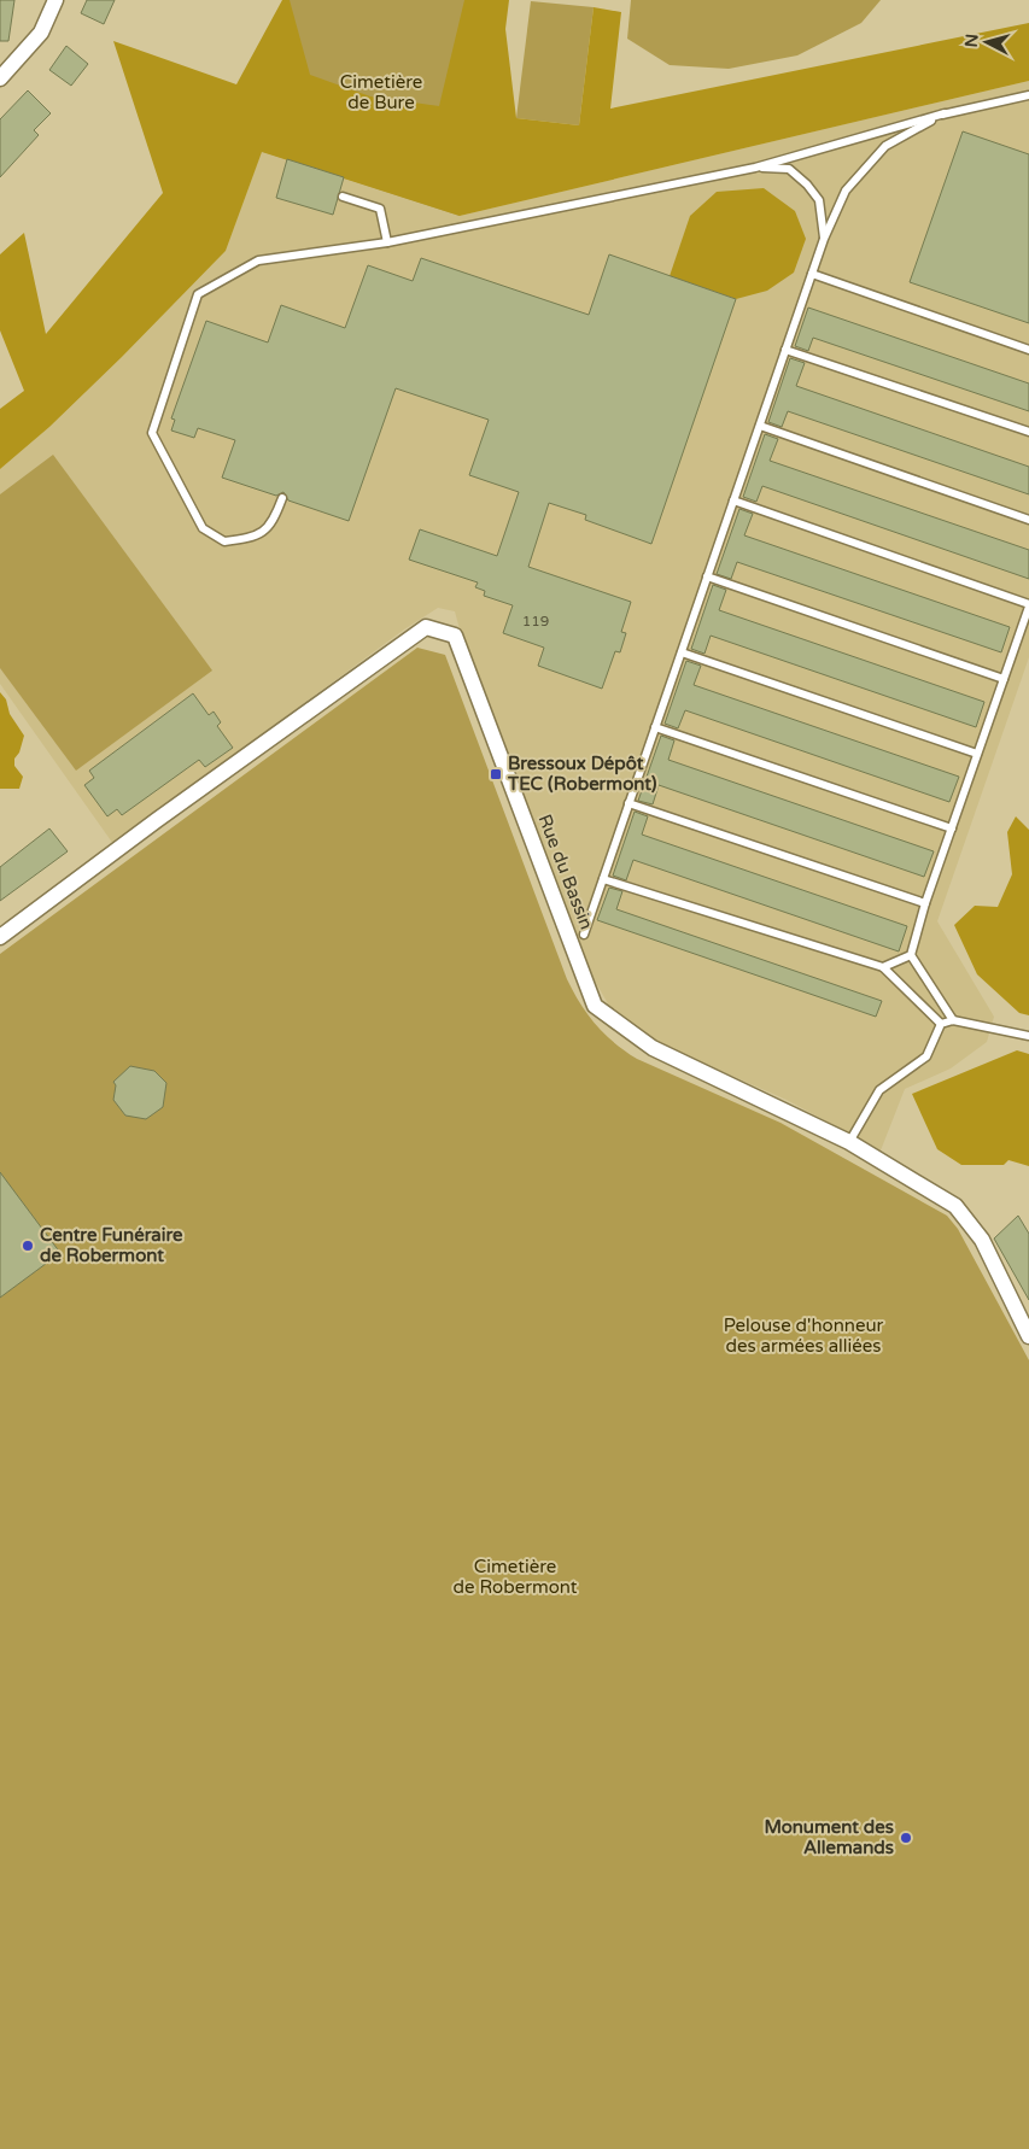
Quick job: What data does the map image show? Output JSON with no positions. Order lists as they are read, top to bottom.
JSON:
{
  "streets": {
    "street": ["Rue du Bassin"]
  },
  "parks": ["Cimetière de Bure", "Pelouse d'honneur des armées alliées", "Cimetière de Robermont"],
  "places": {
    "transit": ["Bressoux Dépôt TEC (Robermont)"],
    "other": ["Centre Funéraire de Robermont", "Monument des Allemands"]
  },
  "house_numbers": ["119"],
  "north": "left"
}
